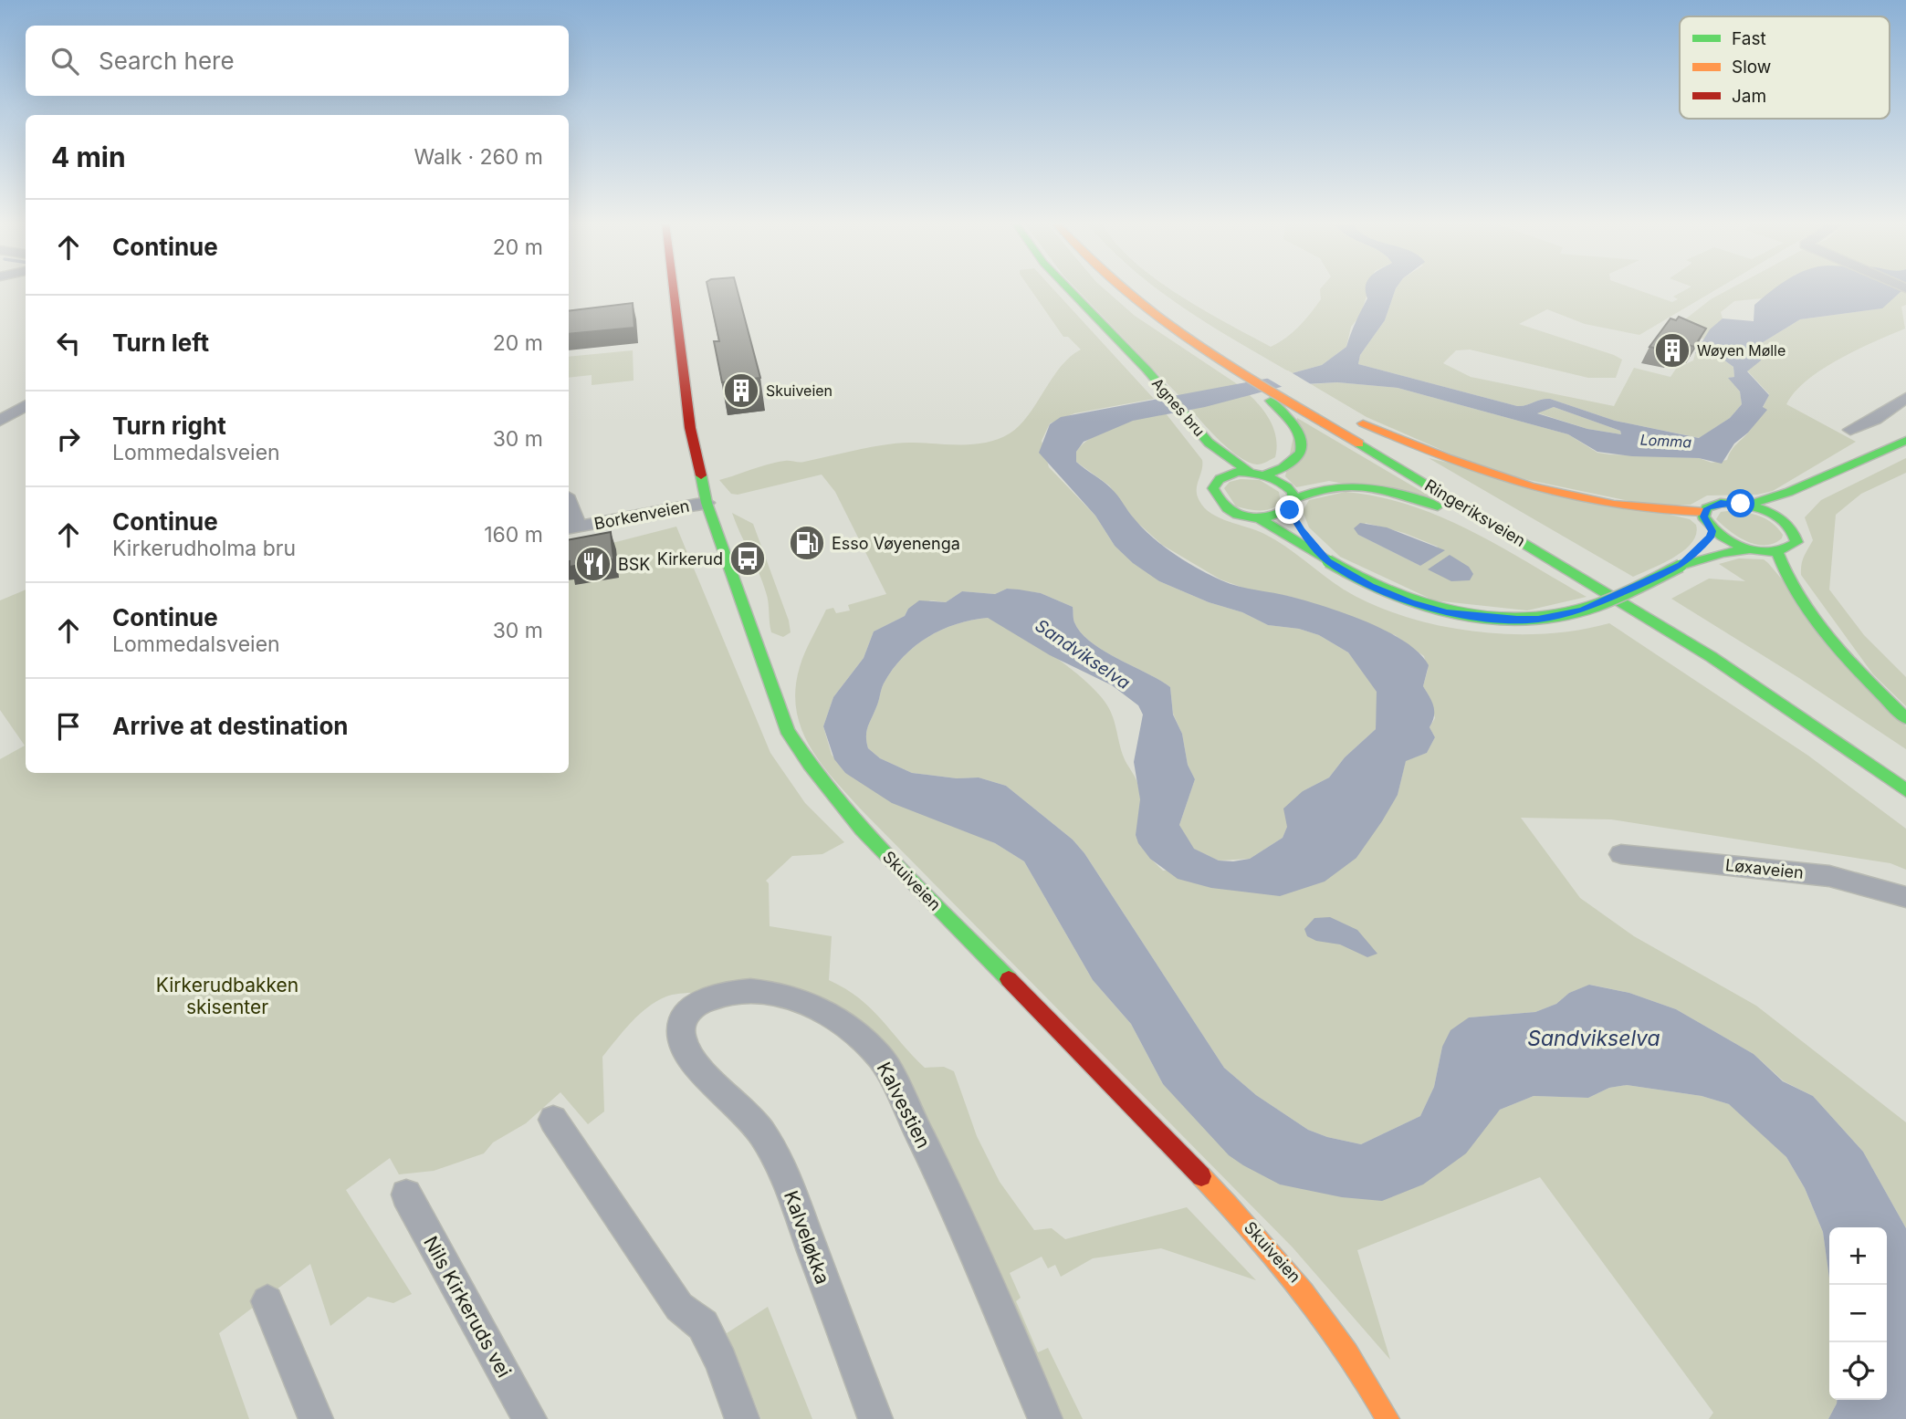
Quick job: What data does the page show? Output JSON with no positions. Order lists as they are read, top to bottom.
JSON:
{
  "streets": {
    "main road": ["Agnes bru", "Ringeriksveien", "Skuiveien"],
    "street": [
      "Borkenveien",
      "Løxaveien",
      "Kalvestien",
      "Kalveløkka",
      "Nils Kirkeruds vei"
    ]
  },
  "crossings": [
    ["Borkenveien", "Skuiveien"],
    ["Kalvestien", "Kalveløkka"]
  ],
  "water": ["Lomma", "Sandvikselva"],
  "parks": ["Kirkerudbakken skisenter"],
  "places": {
    "building": ["Wøyen Mølle", "Skuiveien"],
    "fuel station": ["Esso Vøyenenga"],
    "bus stop": ["Kirkerud"],
    "restaurant": ["BSK"]
  },
  "legend": ["Fast", "Slow", "Jam"],
  "page": {
    "search": "Search here",
    "heading": ["4 min", "Walk · 260 m"],
    "list": [
      ["Continue", "20 m"],
      ["Turn left", "20 m"],
      ["Turn right", "Lommedalsveien", "30 m"],
      ["Continue", "Kirkerudholma bru", "160 m"],
      ["Continue", "Lommedalsveien", "30 m"],
      "Arrive at destination"
    ],
    "map_buttons": ["+", "−"]
  }
}
